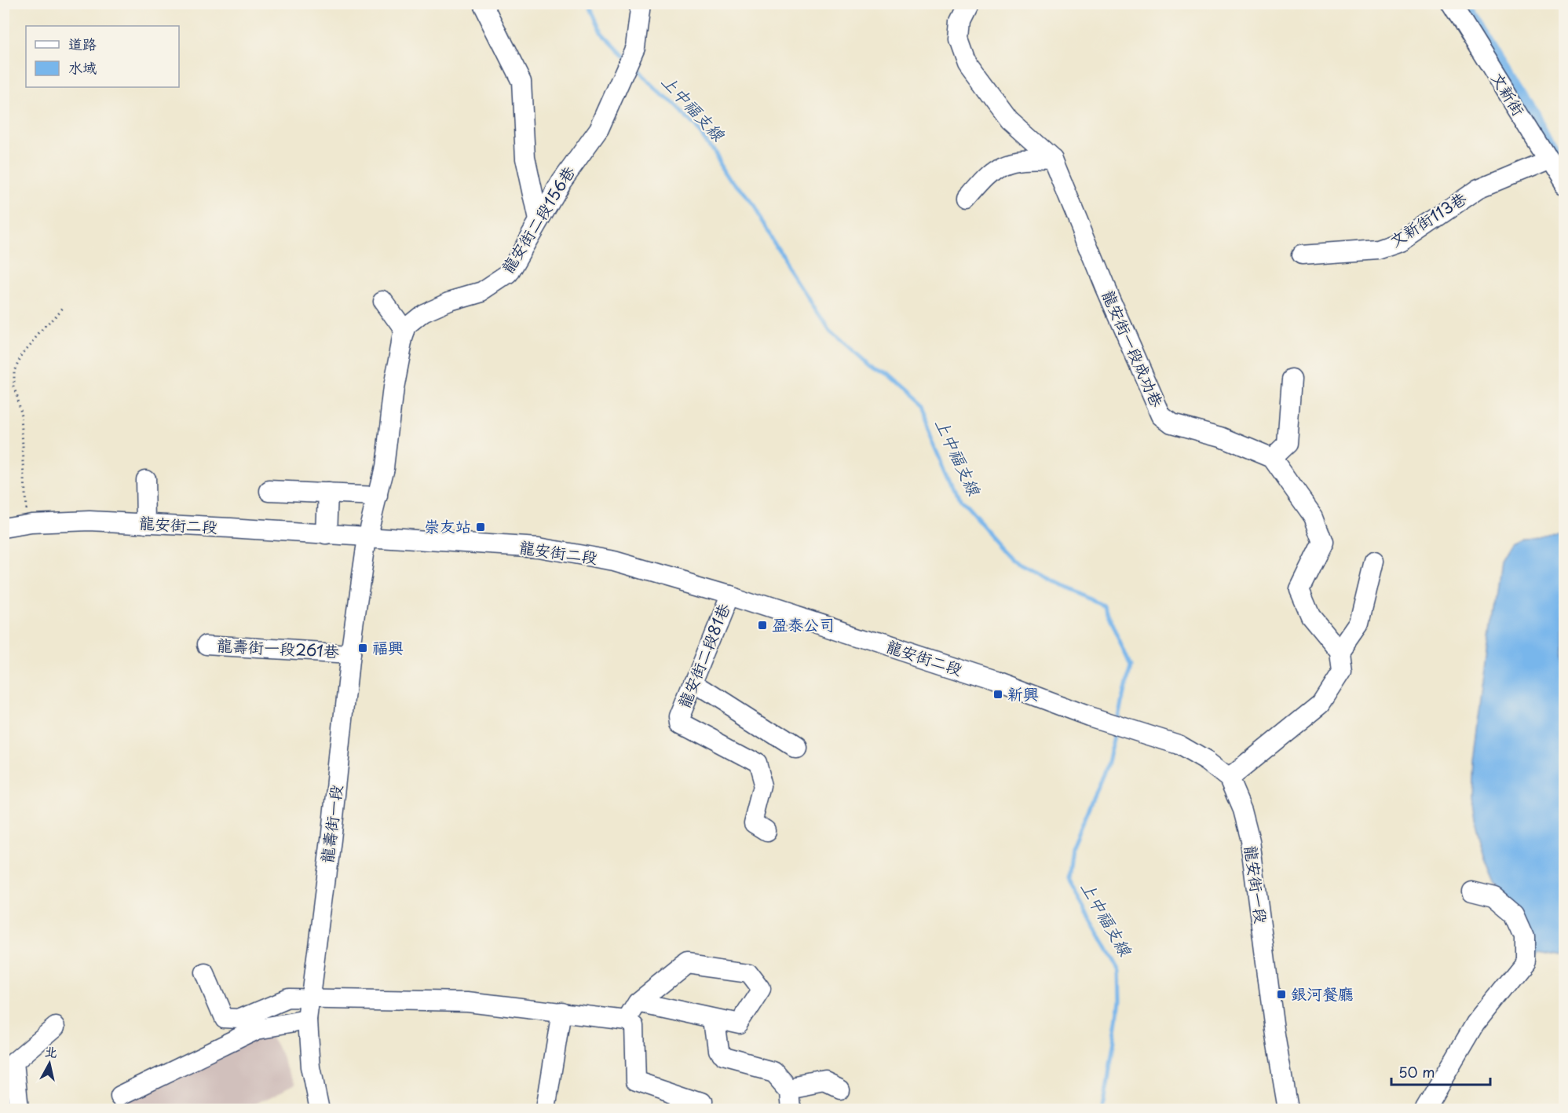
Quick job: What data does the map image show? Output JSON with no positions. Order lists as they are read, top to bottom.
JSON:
{
  "streets": {
    "street": [
      "文新街",
      "龍安街二段156巷",
      "文新街113巷",
      "龍安街一段成功巷",
      "龍安街二段",
      "龍壽街一段261巷",
      "龍安街二段81巷",
      "龍壽街一段",
      "龍安街一段"
    ]
  },
  "crossings": [
    ["文新街", "文新街113巷"],
    ["龍安街二段", "龍安街二段81巷"],
    ["龍安街二段", "龍壽街一段"],
    ["龍安街二段", "龍安街一段"],
    ["龍壽街一段261巷", "龍壽街一段"]
  ],
  "water": ["上中福支線"],
  "places": {
    "transit": [
      "崇友站",
      "盈泰公司",
      "福興",
      "新興",
      "銀河餐廳"
    ]
  },
  "legend": ["道路", "水域"],
  "scale_bar": "50 m",
  "north": "top"
}
